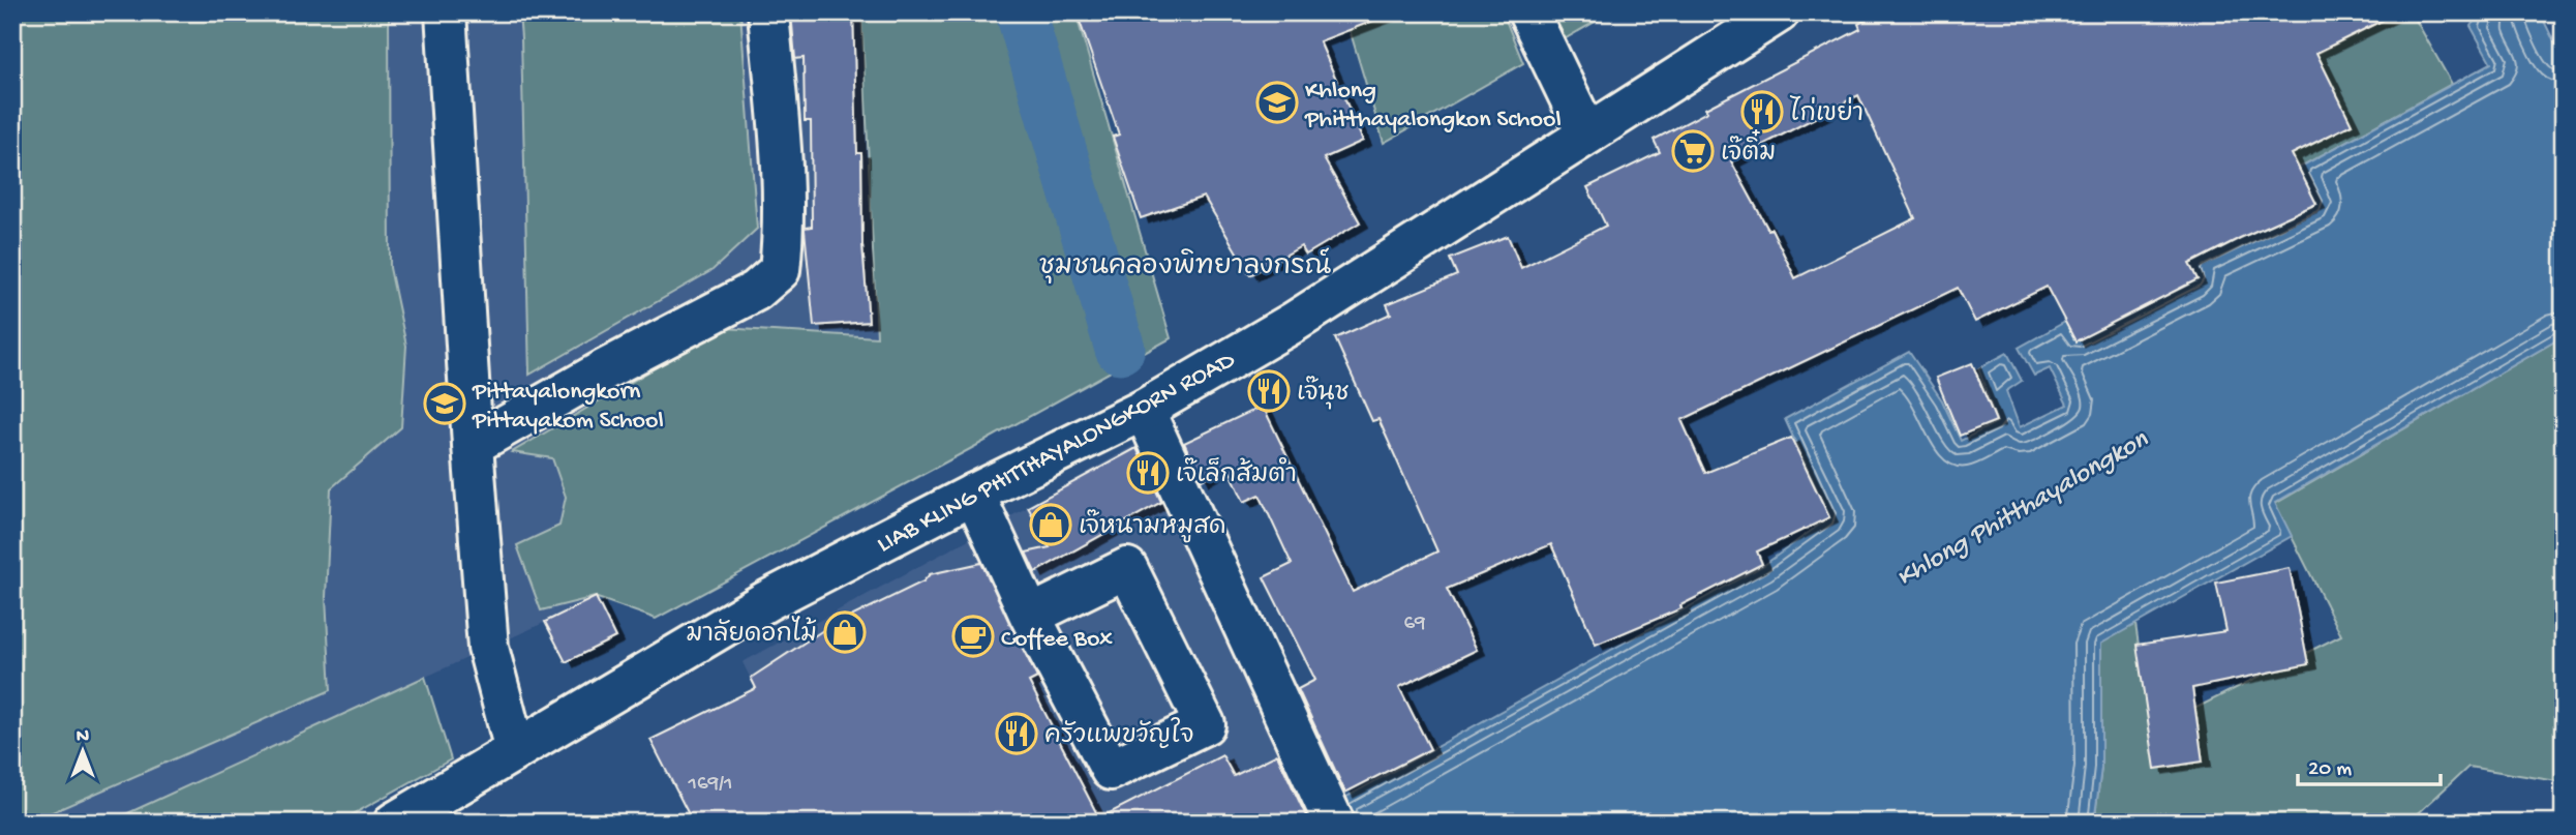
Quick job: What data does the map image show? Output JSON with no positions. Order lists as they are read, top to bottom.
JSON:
{
  "streets": {
    "main road": ["LIAB KLING PHITTHAYALONGKORN ROAD"]
  },
  "districts": ["ชุมชนคลองพิทยาลงกรณ์"],
  "water": ["Khlong Phitthayalongkon"],
  "places": {
    "school or university": ["Khlong Phitthayalongkon School", "Pittayalongkorn Pittayakom School"],
    "restaurant": [
      "ไก่เขย่า",
      "เจ๊นุช",
      "เจ๊เล็กส้มตำ",
      "ครัวแพขวัญใจ"
    ],
    "supermarket": ["เจ๊ติ๋ม"],
    "shop": ["เจ๊หนามหมูสด", "มาลัยดอกไม้"],
    "cafe": ["Coffee Box"]
  },
  "house_numbers": ["69", "169/1"],
  "scale_bar": "20 m",
  "north": "top"
}
